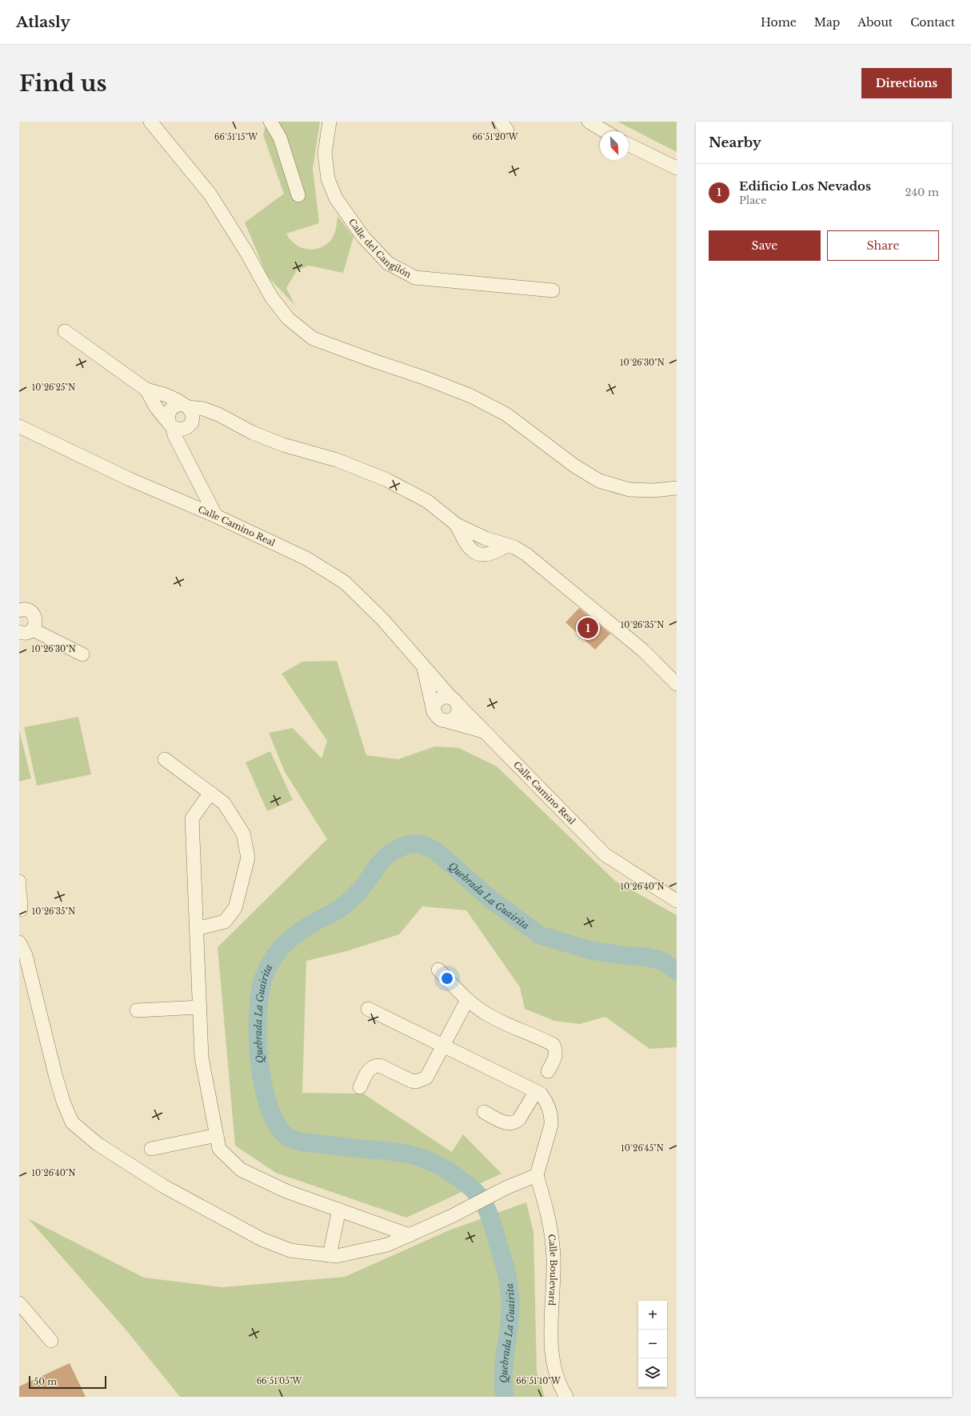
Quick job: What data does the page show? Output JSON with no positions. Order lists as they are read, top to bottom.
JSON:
{
  "streets": {
    "street": ["Calle del Cangilón", "Calle Camino Real", "Calle Boulevard"]
  },
  "water": ["Quebrada La Guairita"],
  "scale_bar": "50 m",
  "north": "bottom right",
  "page": {
    "header": "Atlasly",
    "nav": [
      "Home",
      "Map",
      "About",
      "Contact"
    ],
    "buttons": [
      "Directions",
      ["Save", "Share"]
    ],
    "title": "Find us",
    "heading": "Nearby",
    "list": [
      {
        "mark": "1",
        "name": "Edificio Los Nevados",
        "note": "Place",
        "value": "240 m"
      }
    ],
    "pins": "1",
    "map_buttons": ["+", "−"],
    "scale": "50 m"
  },
  "coordinates": [
    "66°51'15\"W",
    "66°51'20\"W",
    "10°26'30\"N",
    "10°26'25\"N",
    "10°26'35\"N",
    "10°26'40\"N",
    "10°26'45\"N",
    "66°51'05\"W",
    "66°51'10\"W"
  ]
}
